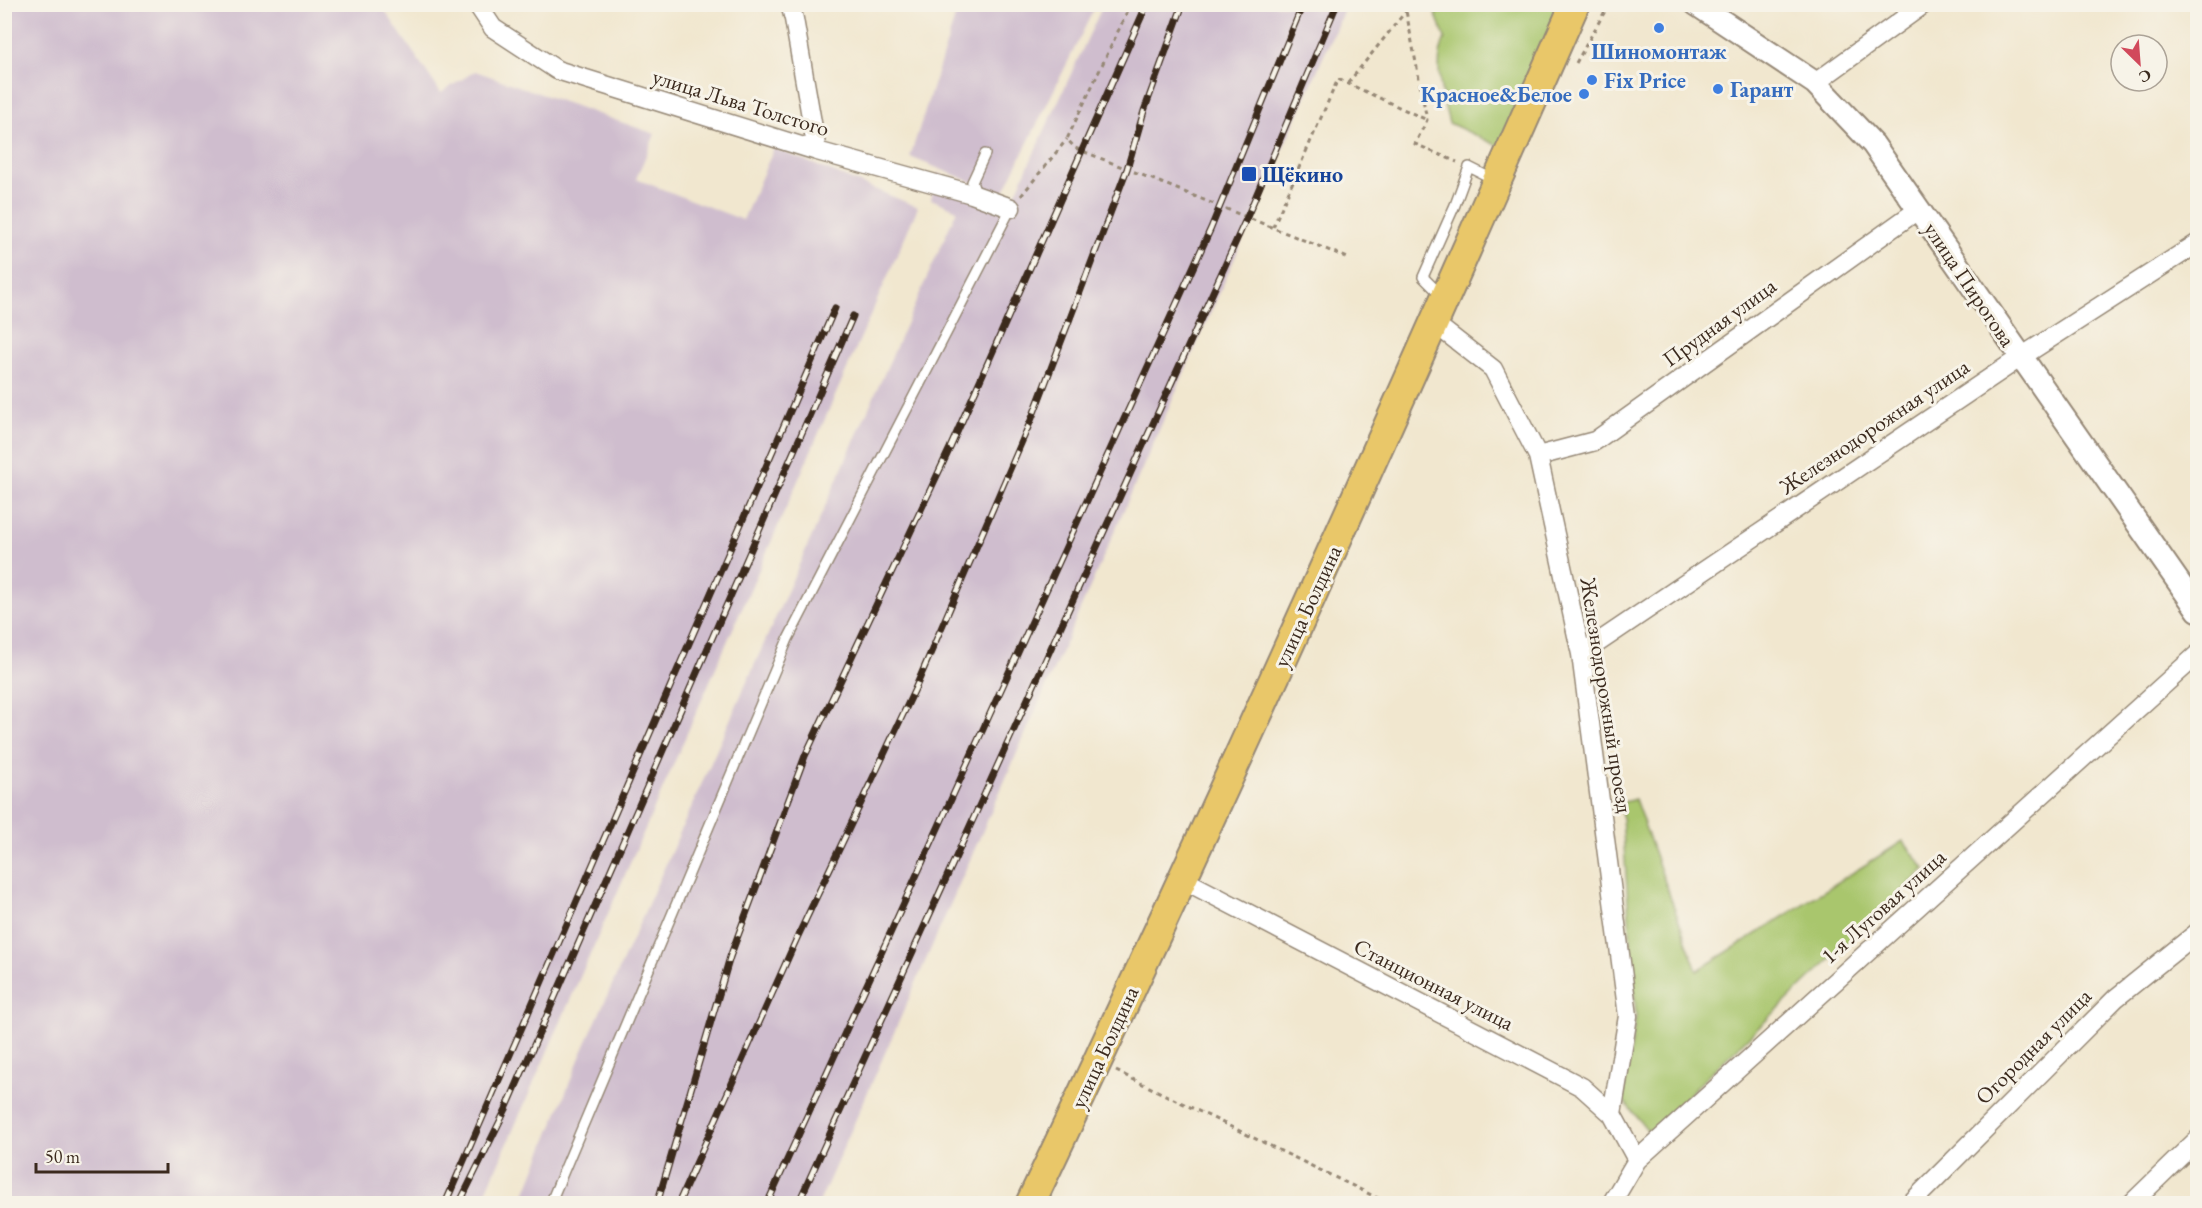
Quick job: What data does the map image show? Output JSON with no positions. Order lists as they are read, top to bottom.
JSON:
{
  "streets": {
    "main road": ["улица Болдина"],
    "street": [
      "улица Льва Толстого",
      "улица Пирогова",
      "Прудная улица",
      "Железнодорожная улица",
      "Железнодорожный проезд",
      "1-я Луговая улица",
      "Станционная улица",
      "Огородная улица"
    ]
  },
  "crossings": [
    ["улица Пирогова", "Прудная улица"],
    ["улица Пирогова", "Железнодорожная улица"],
    ["Прудная улица", "Железнодорожный проезд"],
    ["Железнодорожная улица", "Железнодорожный проезд"],
    ["улица Болдина", "Железнодорожный проезд"],
    ["улица Болдина", "Станционная улица"],
    ["Железнодорожный проезд", "Станционная улица"],
    ["1-я Луговая улица", "Станционная улица"]
  ],
  "places": {
    "other": [
      "Шиномонтаж",
      "Fix Price",
      "Гарант",
      "Красное&Белое"
    ],
    "transit": ["Щёкино"]
  },
  "scale_bar": "50 m",
  "north": "bottom right"
}
